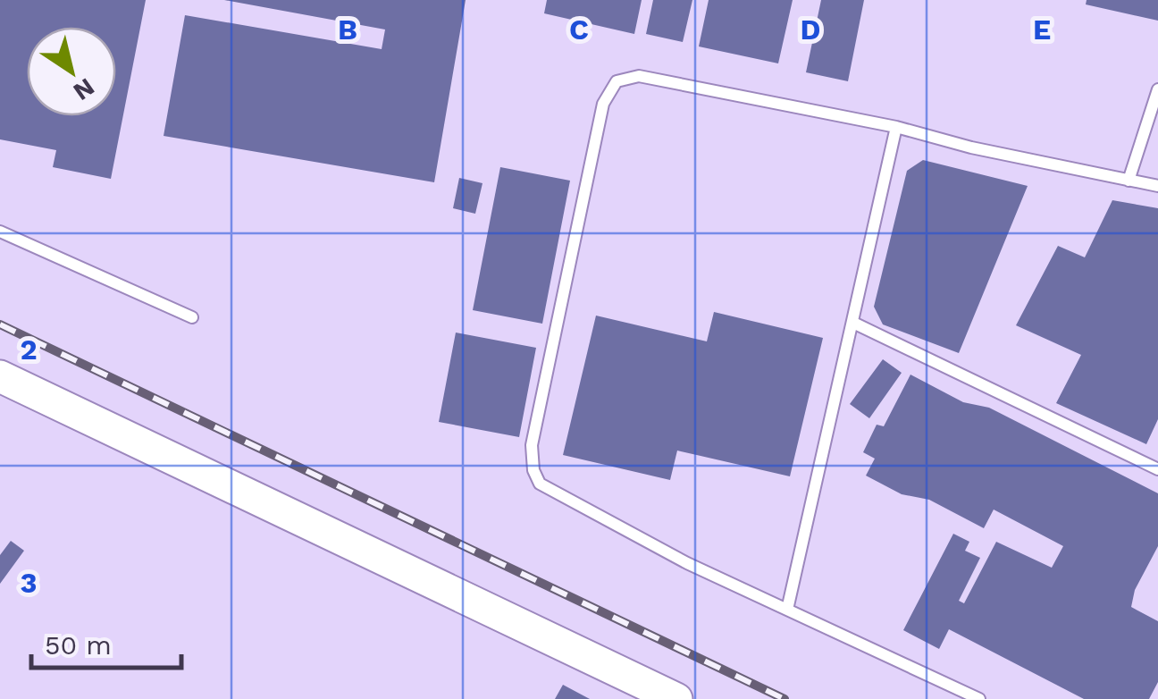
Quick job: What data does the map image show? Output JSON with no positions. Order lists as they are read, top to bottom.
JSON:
{
  "scale_bar": "50 m",
  "north": "bottom right",
  "grid": {
    "columns": [
      "B",
      "C",
      "D",
      "E"
    ],
    "rows": ["2", "3"]
  }
}
